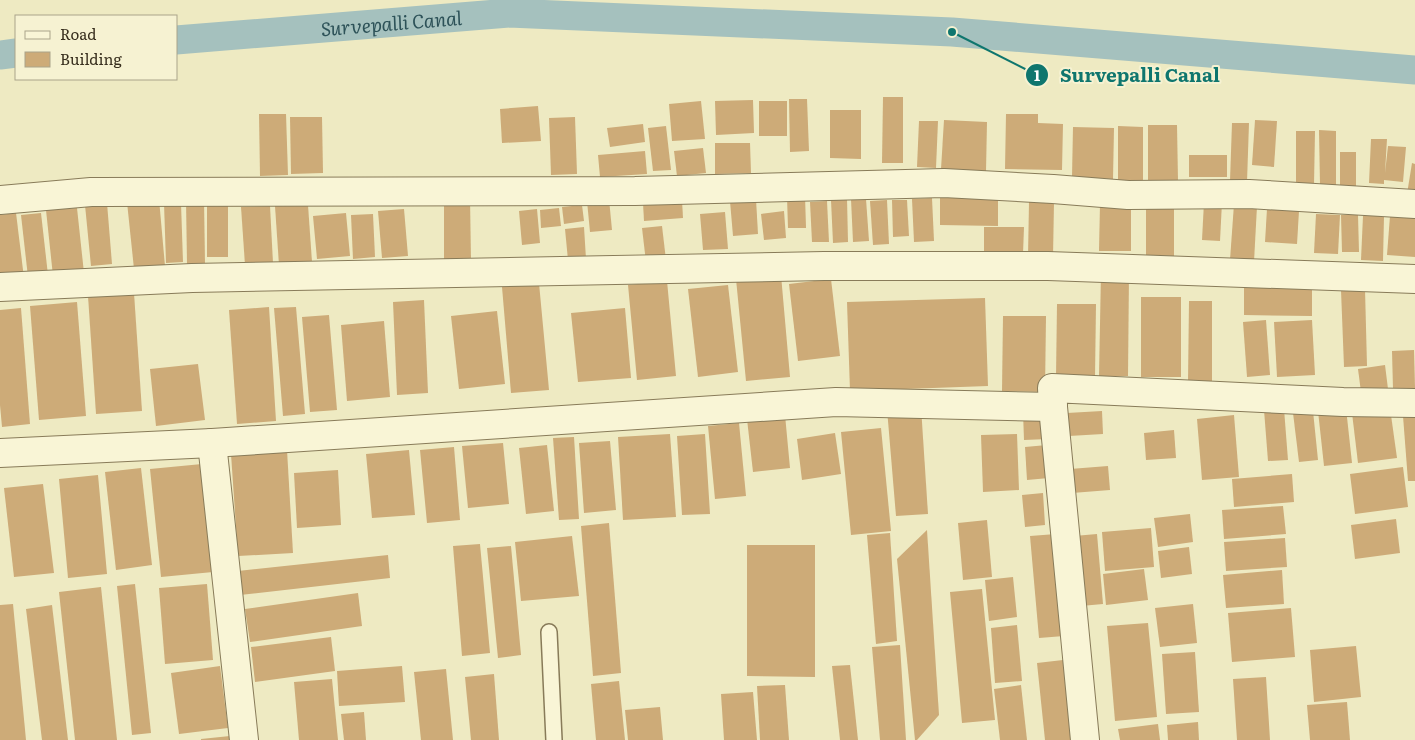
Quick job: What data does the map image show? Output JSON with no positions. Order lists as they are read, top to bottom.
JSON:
{
  "water": ["Survepalli Canal"],
  "places": ["Survepalli Canal"],
  "legend": ["Road", "Building"]
}
